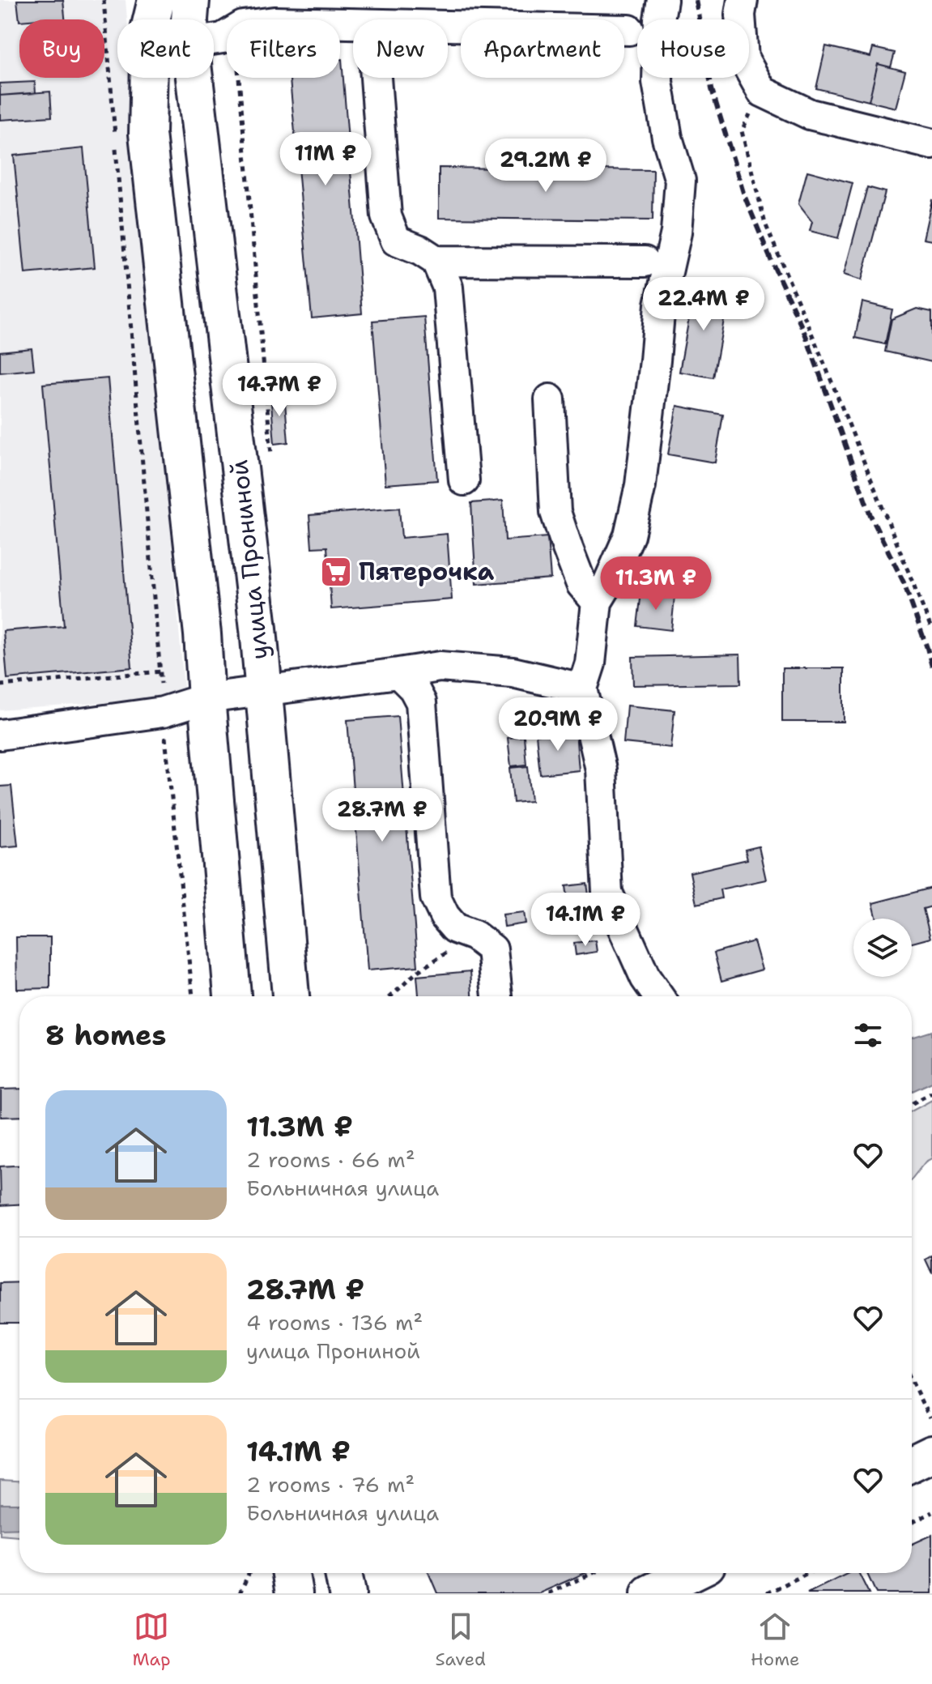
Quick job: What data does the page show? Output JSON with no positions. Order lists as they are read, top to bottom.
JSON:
{
  "streets": {
    "main road": ["улица Прониной"]
  },
  "places": {
    "supermarket": ["Пятерочка"]
  },
  "page": {
    "chip": [
      "Buy",
      "Rent",
      "Filters",
      "New",
      "Apartment",
      "House"
    ],
    "price": [
      "11M ₽",
      "29.2M ₽",
      "22.4M ₽",
      "14.7M ₽",
      "11.3M ₽",
      "20.9M ₽",
      "28.7M ₽",
      "14.1M ₽"
    ],
    "heading": "8 homes",
    "list": [
      {
        "name": "11.3M ₽",
        "note": "2 rooms · 66 m² · Больничная улица"
      },
      {
        "name": "28.7M ₽",
        "note": "4 rooms · 136 m² · улица Прониной"
      },
      {
        "name": "14.1M ₽",
        "note": "2 rooms · 76 m² · Больничная улица"
      }
    ],
    "tabs": ["Map", "Saved", "Home"]
  }
}
